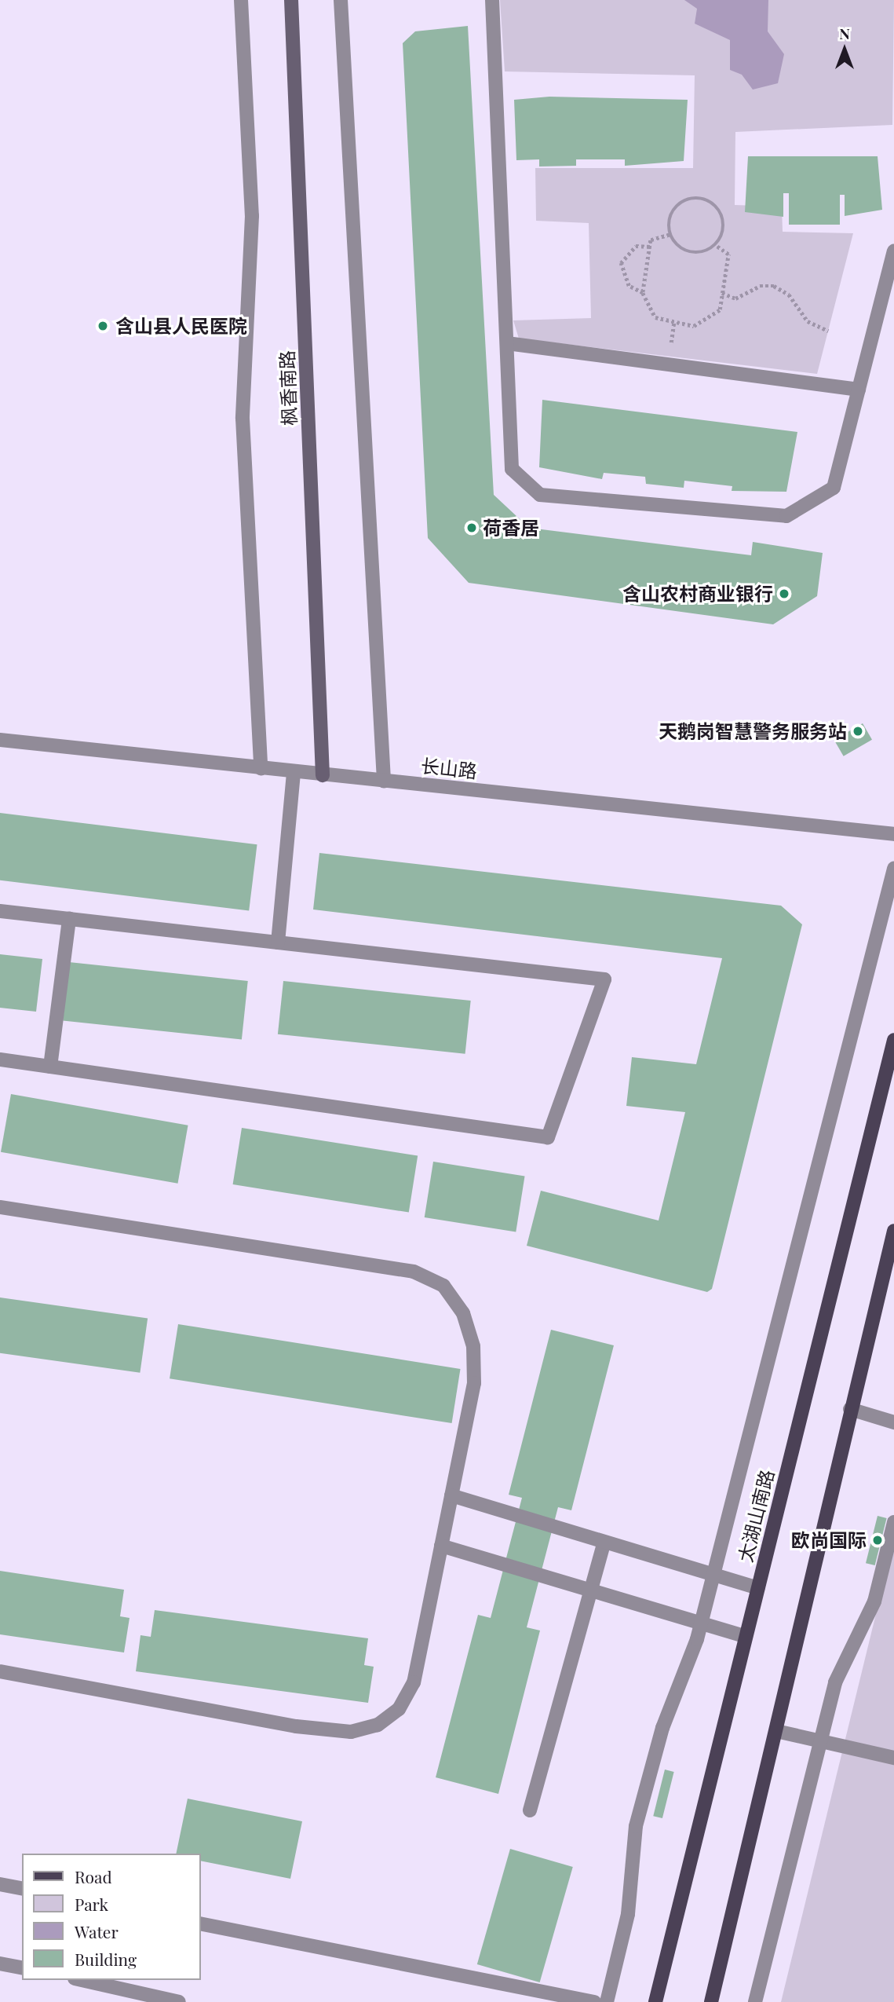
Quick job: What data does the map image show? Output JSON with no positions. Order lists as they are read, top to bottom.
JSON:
{
  "streets": {
    "main road": ["枫香南路", "太湖山南路"],
    "street": ["长山路"]
  },
  "crossings": [
    ["枫香南路", "长山路"]
  ],
  "places": [
    "含山县人民医院",
    "荷香居",
    "含山农村商业银行",
    "天鹅岗智慧警务服务站",
    "欧尚国际"
  ],
  "legend": [
    "Road",
    "Park",
    "Water",
    "Building"
  ],
  "north": "top"
}
